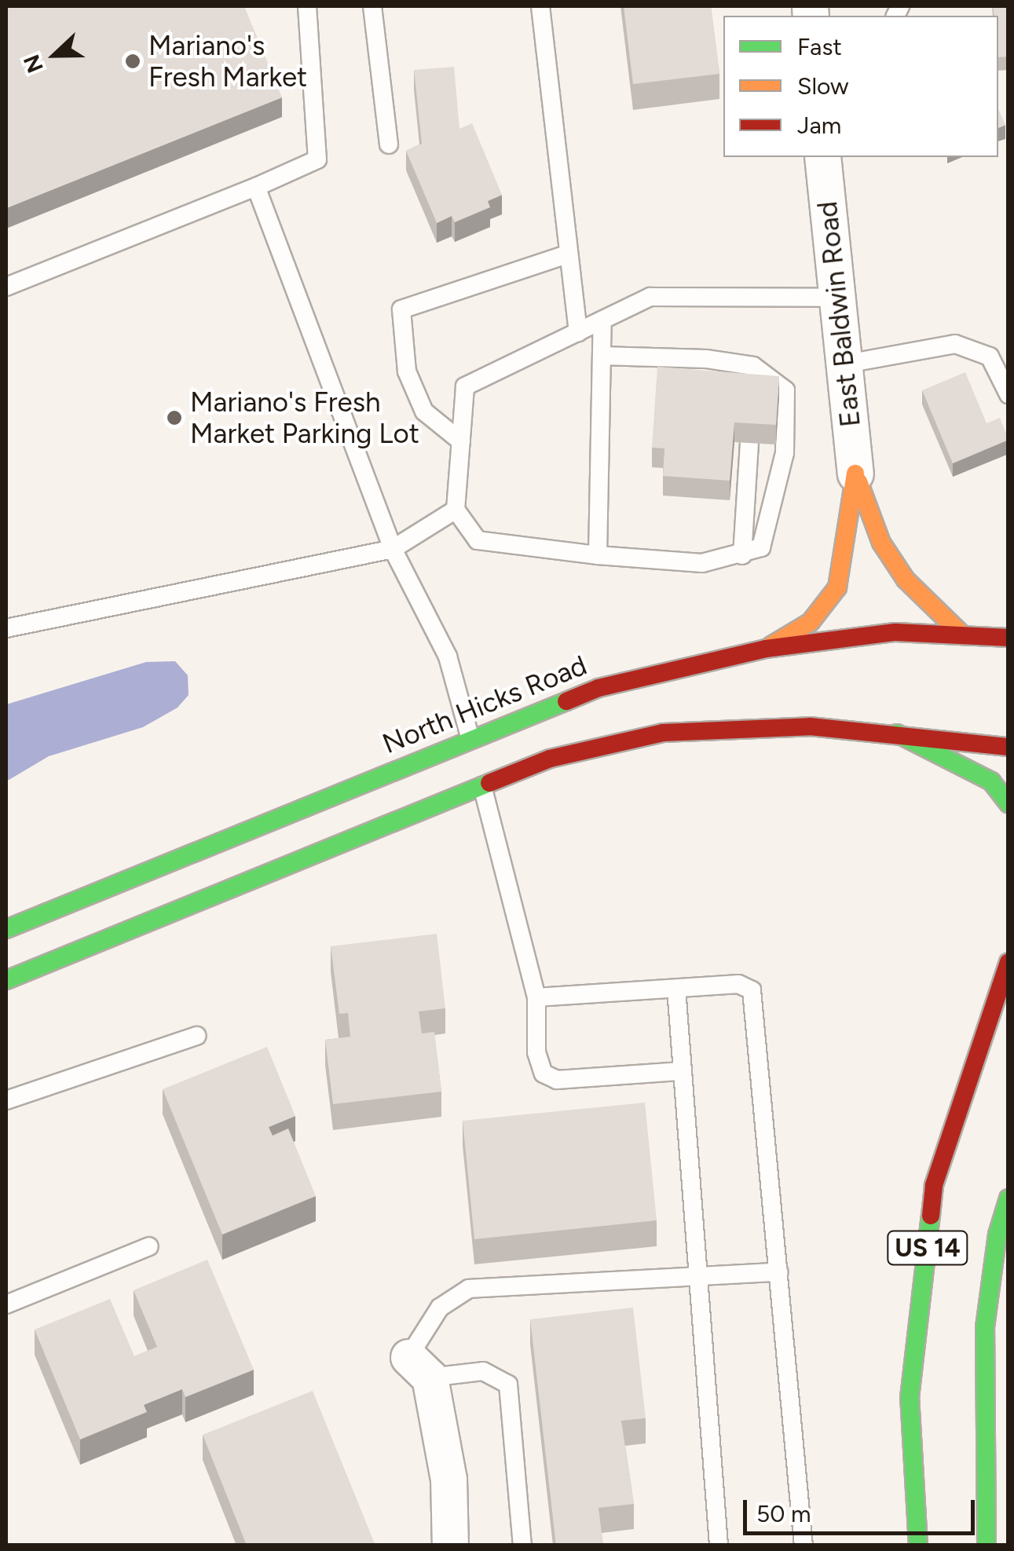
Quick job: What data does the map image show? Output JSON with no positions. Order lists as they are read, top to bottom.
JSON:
{
  "streets": {
    "main road": ["North Hicks Road", "US 14"],
    "street": ["East Baldwin Road"]
  },
  "places": ["Mariano's Fresh Market", "Mariano's Fresh Market Parking Lot"],
  "legend": ["Fast", "Slow", "Jam"],
  "scale_bar": "50 m",
  "north": "left"
}
